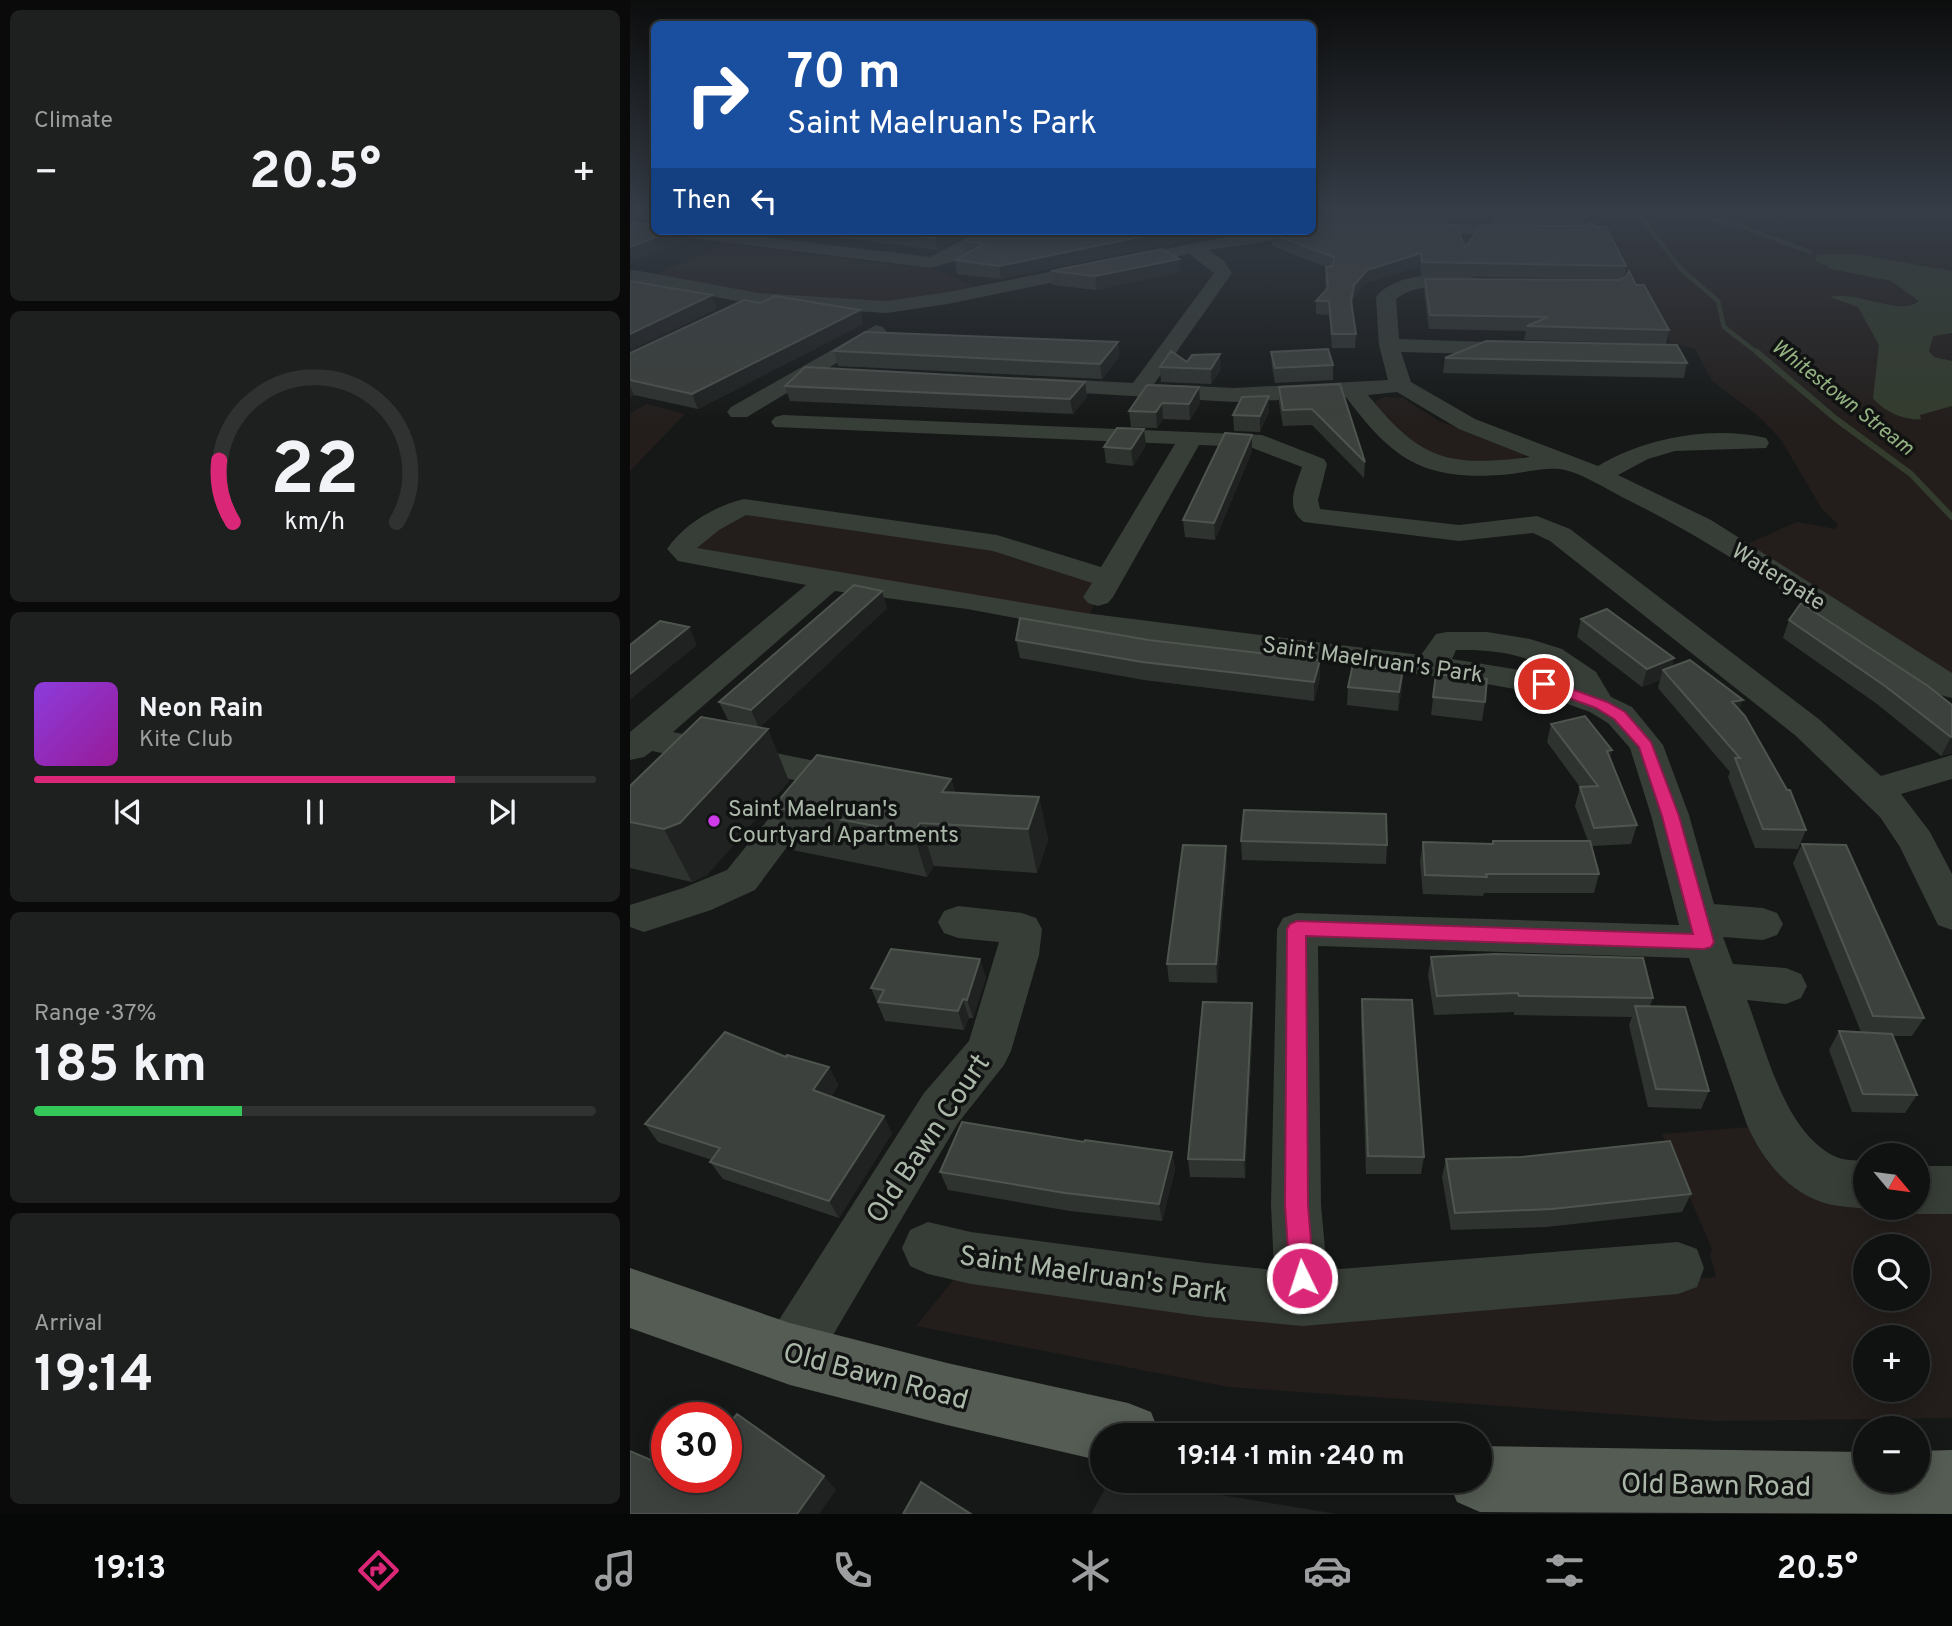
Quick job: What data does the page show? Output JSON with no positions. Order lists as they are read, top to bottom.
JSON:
{
  "streets": {
    "main road": ["Old Bawn Road"],
    "street": ["Watergate", "Saint Maelruan's Park", "Old Bawn Court"]
  },
  "crossings": [
    ["Old Bawn Court", "Old Bawn Road"]
  ],
  "water": ["Whitestown Stream"],
  "places": ["Saint Maelruan's Courtyard Apartments"],
  "north": "bottom right",
  "page": {
    "tile": [
      "Climate",
      ["Range · 37%", "185 km"],
      ["Arrival", "19:14"]
    ],
    "turn": ["70 m", "Saint Maelruan's Park"],
    "heat": ["−", "20.5°", "+"],
    "then": "Then",
    "song": ["Neon Rain", "Kite Club"],
    "map_buttons": ["+", "−"],
    "limit": "30",
    "trip": "19:14 · 1 min · 240 m",
    "tabs": ["19:13", "20.5°"],
    "gauge": ["22", "km/h"]
  }
}
